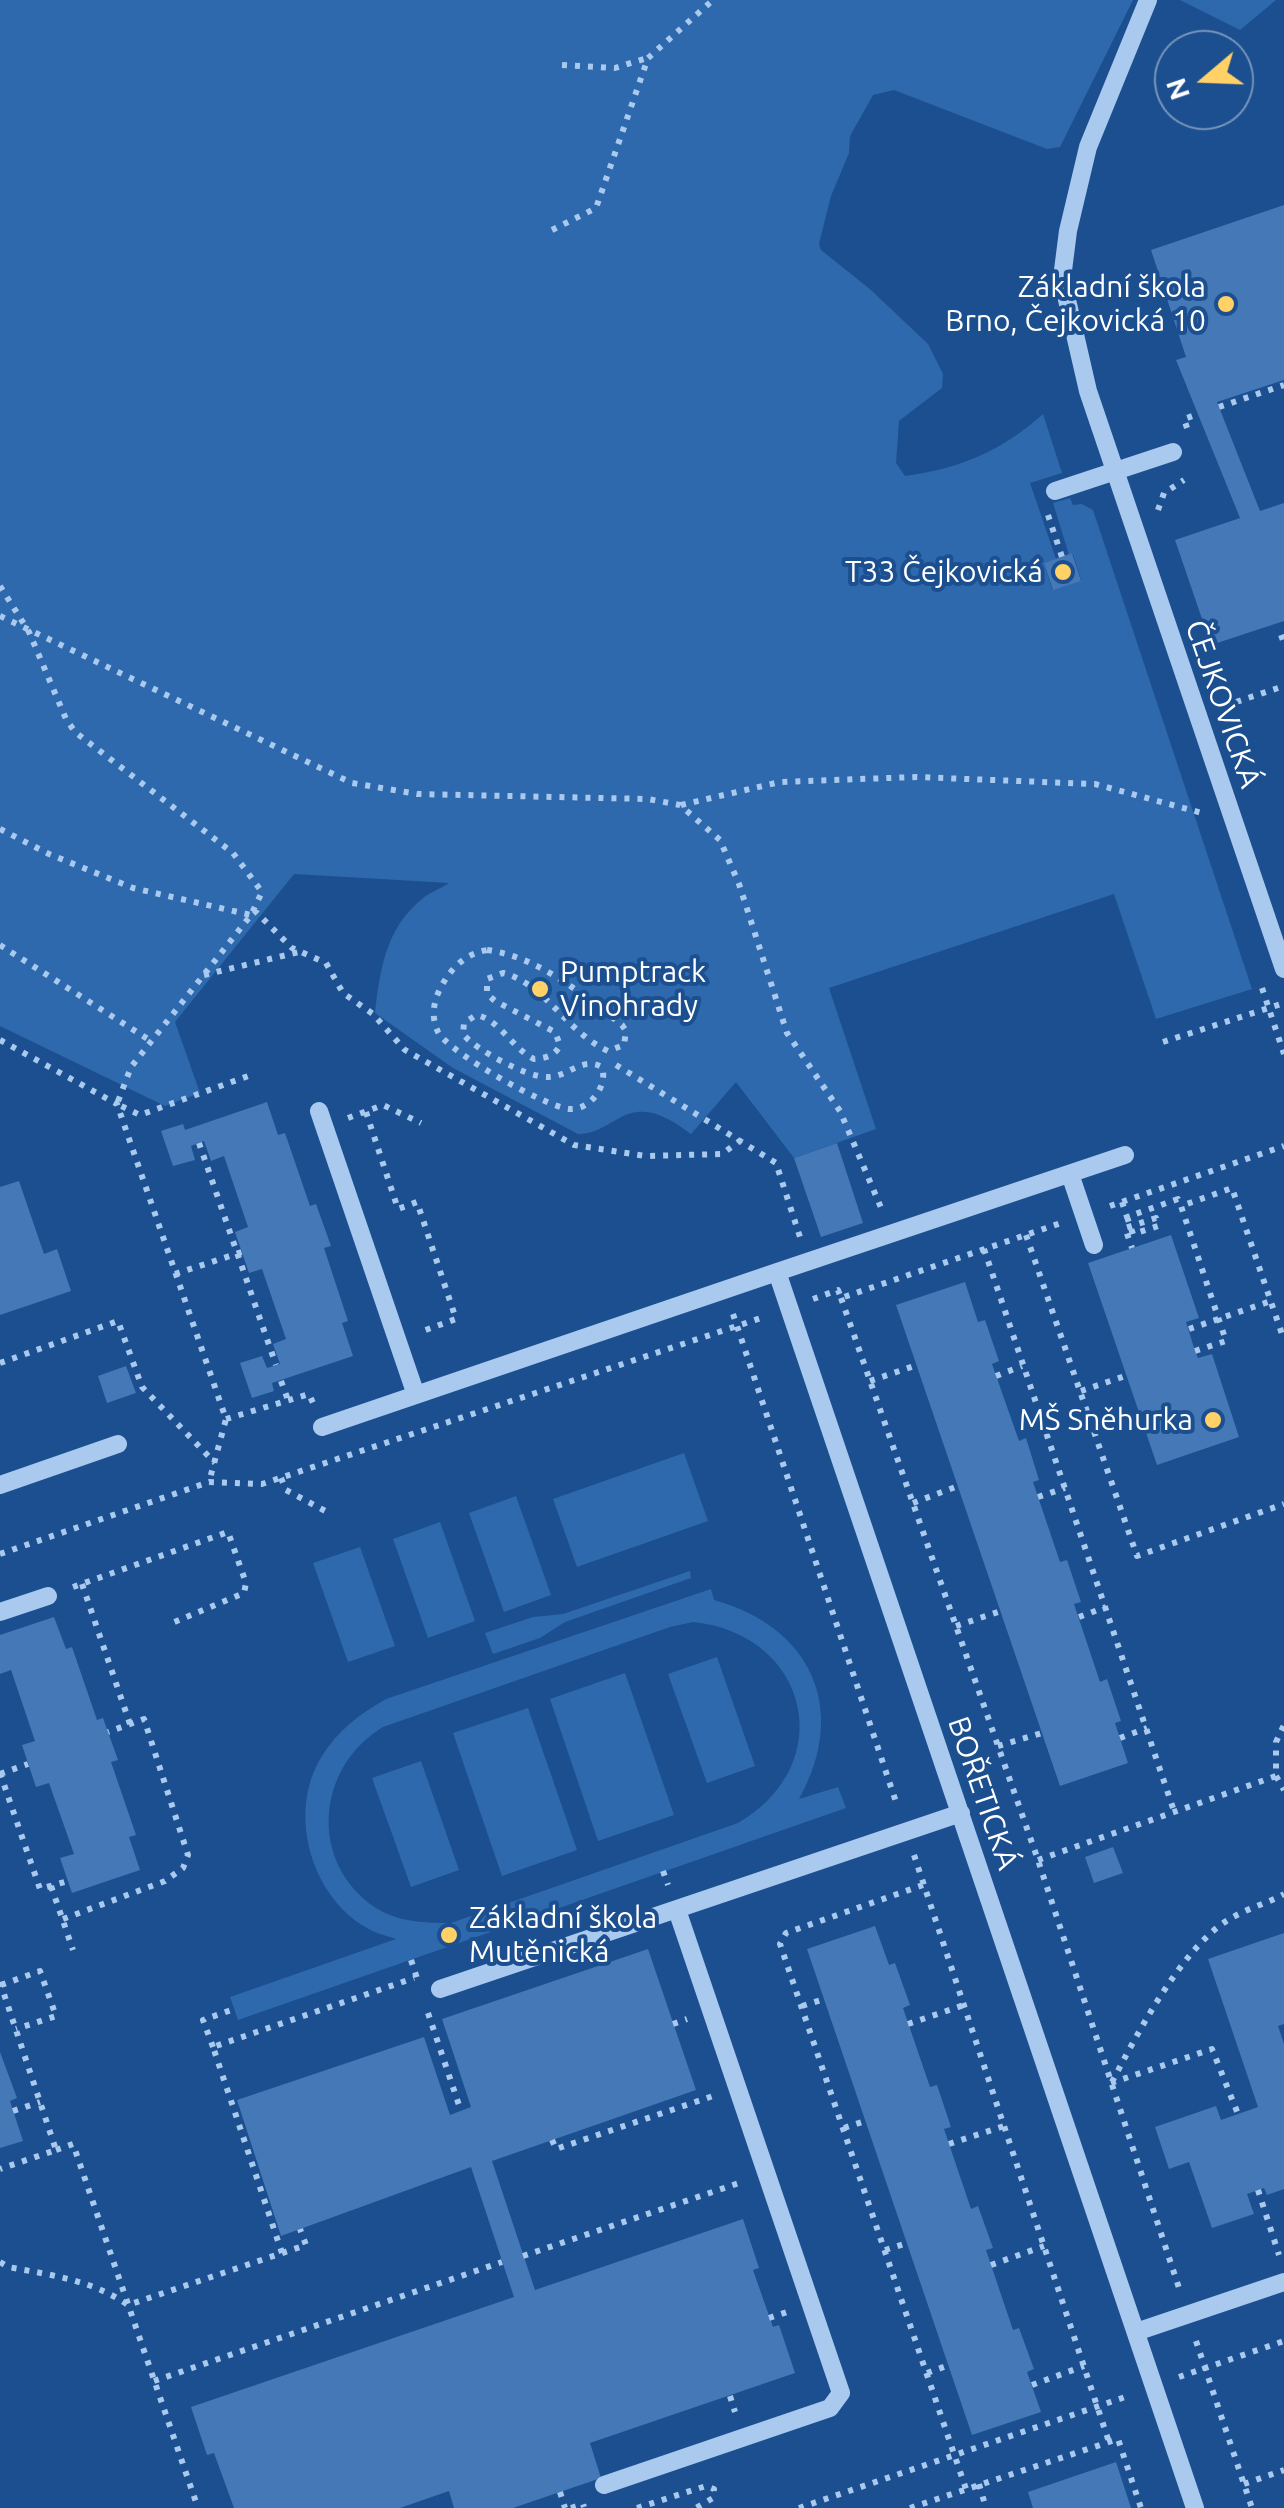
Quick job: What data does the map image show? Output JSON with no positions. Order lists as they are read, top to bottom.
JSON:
{
  "streets": {
    "street": ["ČEJKOVICKÁ", "BOŘETICKÁ"]
  },
  "places": [
    "Základní škola Brno, Čejkovická 10",
    "T33 Čejkovická",
    "Pumptrack Vinohrady",
    "MŠ Sněhurka",
    "Základní škola Mutěnická"
  ],
  "north": "left"
}
